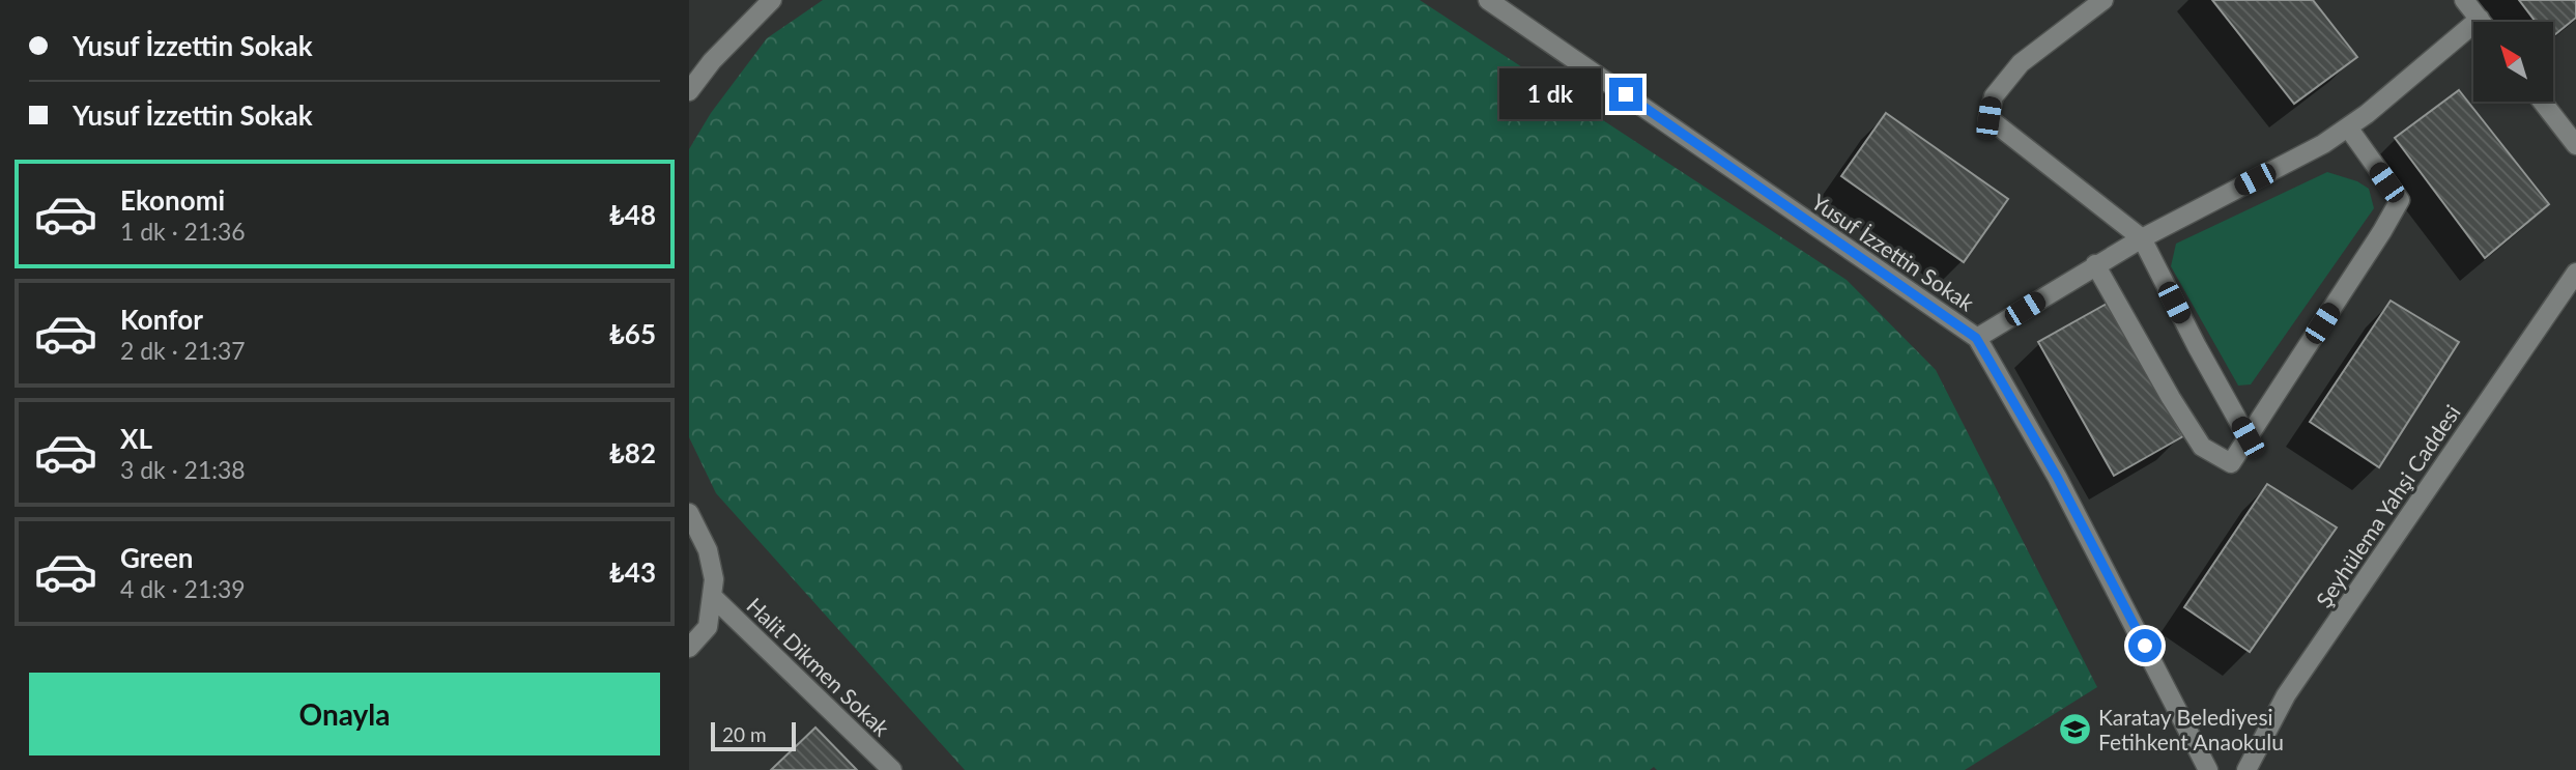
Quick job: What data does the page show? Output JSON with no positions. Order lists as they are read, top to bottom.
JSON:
{
  "streets": {
    "street": ["Yusuf İzzettin Sokak", "Şeyhülema Yahşi Caddesi", "Halit Dikmen Sokak"]
  },
  "places": {
    "school or university": ["Karatay Belediyesi Fetihkent Anaokulu"]
  },
  "scale_bar": "20 m",
  "north": "top left",
  "page": {
    "banner": ["Yusuf İzzettin Sokak", "Yusuf İzzettin Sokak"],
    "bubble": "1 dk",
    "list": [
      {
        "name": "Ekonomi",
        "note": "1 dk · 21:36",
        "value": "₺48"
      },
      {
        "name": "Konfor",
        "note": "2 dk · 21:37",
        "value": "₺65"
      },
      {
        "name": "XL",
        "note": "3 dk · 21:38",
        "value": "₺82"
      },
      {
        "name": "Green",
        "note": "4 dk · 21:39",
        "value": "₺43"
      }
    ],
    "buttons": "Onayla",
    "scale": "20 m"
  }
}
